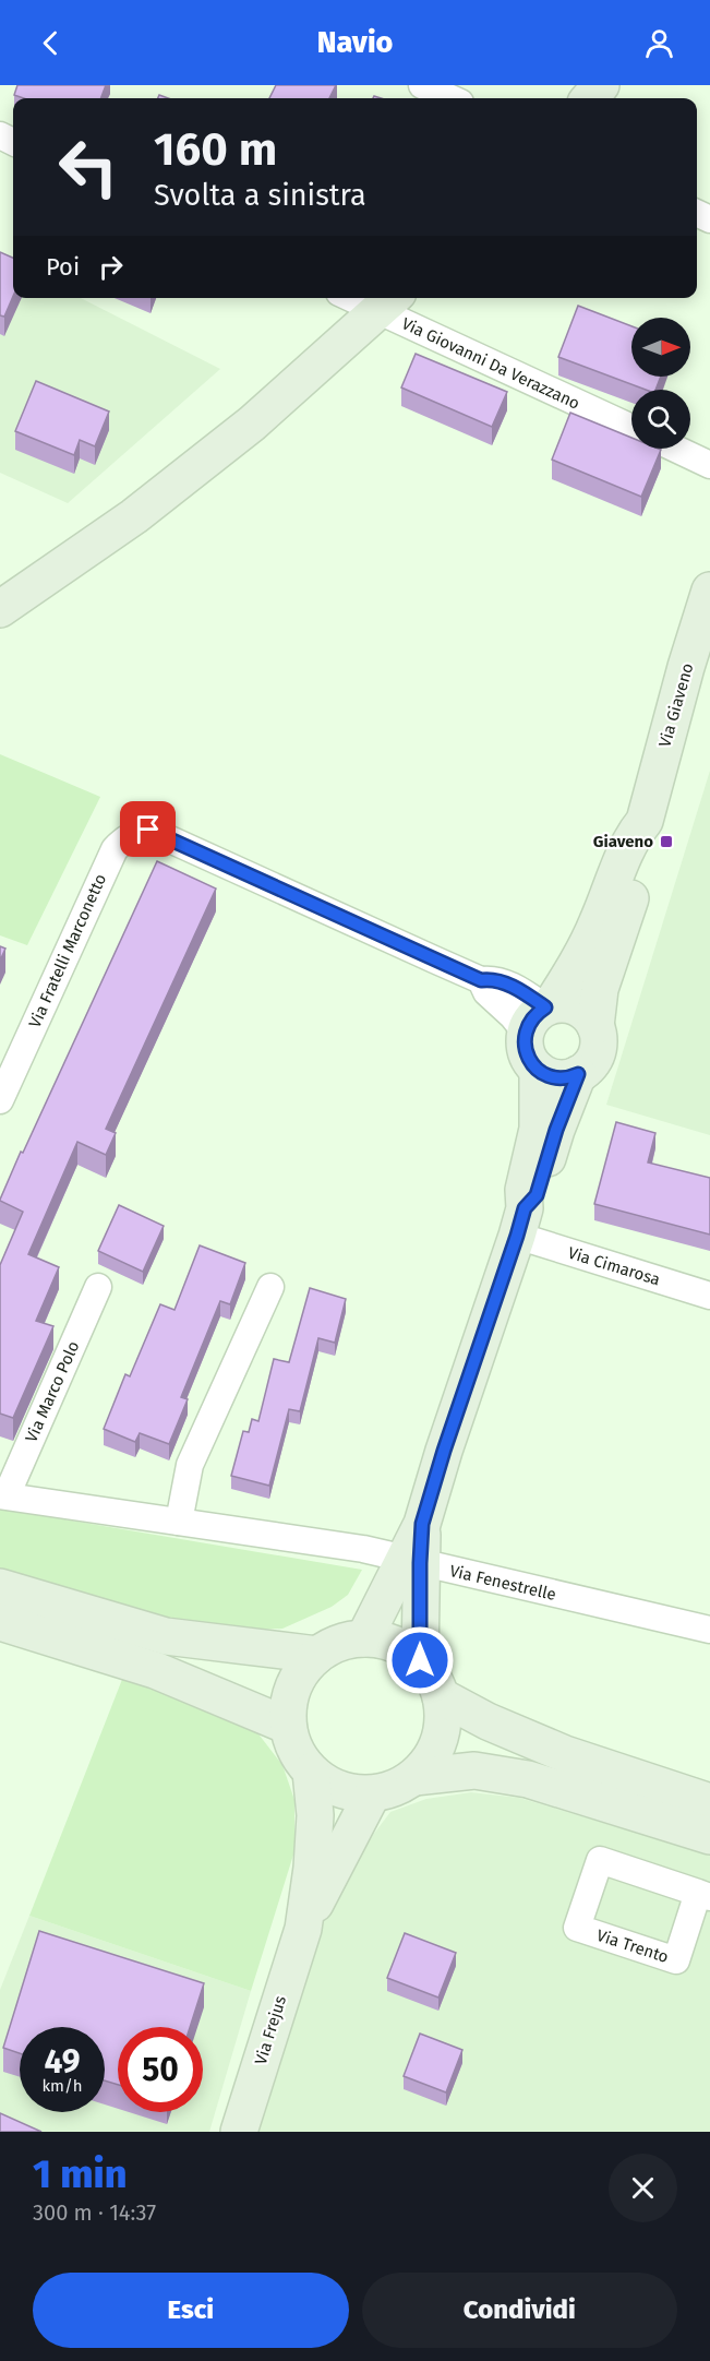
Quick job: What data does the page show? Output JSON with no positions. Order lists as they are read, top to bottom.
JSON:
{
  "streets": {
    "main road": ["Via Giaveno", "Via Frejus"],
    "street": [
      "Via Giovanni Da Verazzano",
      "Via Fratelli Marconetto",
      "Via Cimarosa",
      "Via Marco Polo",
      "Via Fenestrelle",
      "Via Trento"
    ]
  },
  "crossings": [
    ["Via Giaveno", "Via Fratelli Marconetto"],
    ["Via Marco Polo", "Via Fenestrelle"]
  ],
  "places": {
    "transit": ["Giaveno"]
  },
  "north": "right",
  "page": {
    "header": "Navio",
    "turn": ["160 m", "Svolta a sinistra"],
    "then": "Poi",
    "speed": "49 km/h",
    "limit": "50",
    "heading": ["1 min", "300 m · 14:37"],
    "buttons": ["Esci", "Condividi"]
  }
}
